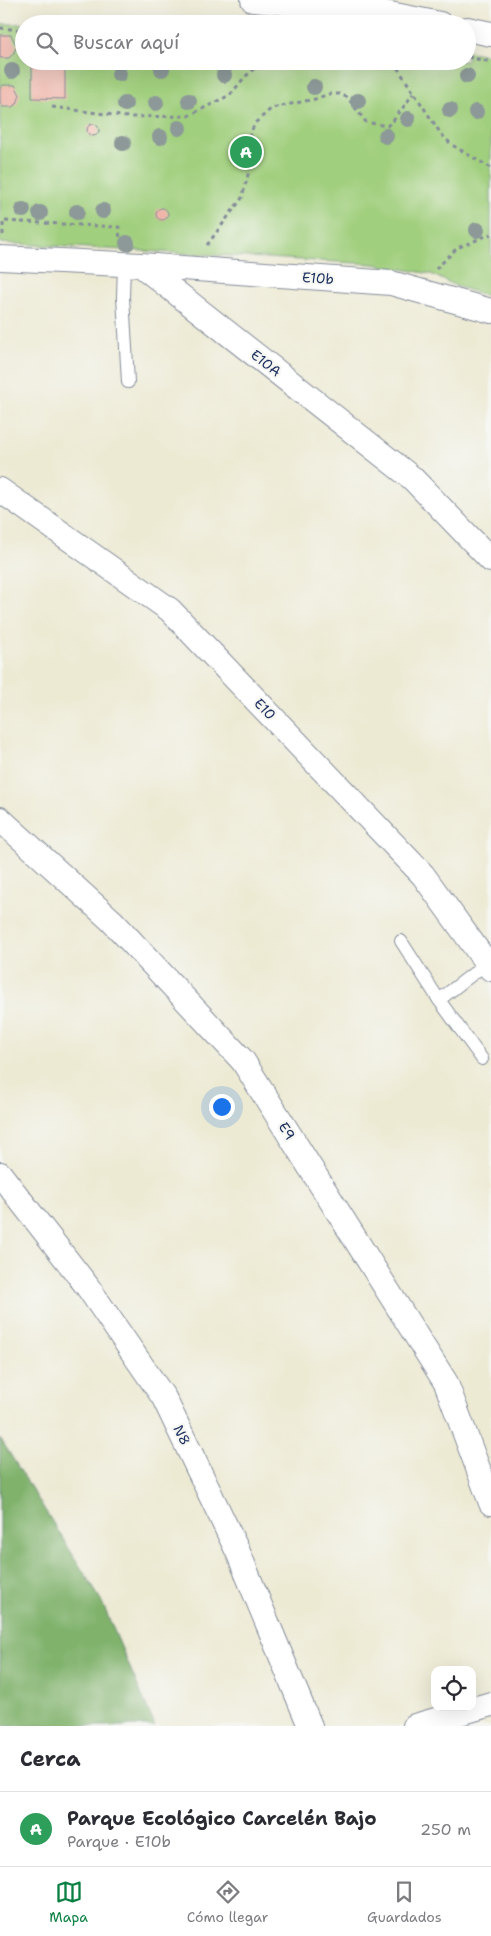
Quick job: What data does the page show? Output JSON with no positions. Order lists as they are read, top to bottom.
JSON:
{
  "streets": {
    "street": [
      "E10b",
      "E10A",
      "E10",
      "E9",
      "N8"
    ]
  },
  "crossings": [
    ["E10b", "E10A"]
  ],
  "page": {
    "search": "Buscar aquí",
    "pins": "A",
    "heading": "Cerca",
    "list": [
      {
        "mark": "A",
        "name": "Parque Ecológico Carcelén Bajo",
        "note": "Parque · E10b",
        "value": "250 m"
      }
    ],
    "nav": ["Mapa", "Cómo llegar", "Guardados"]
  }
}
